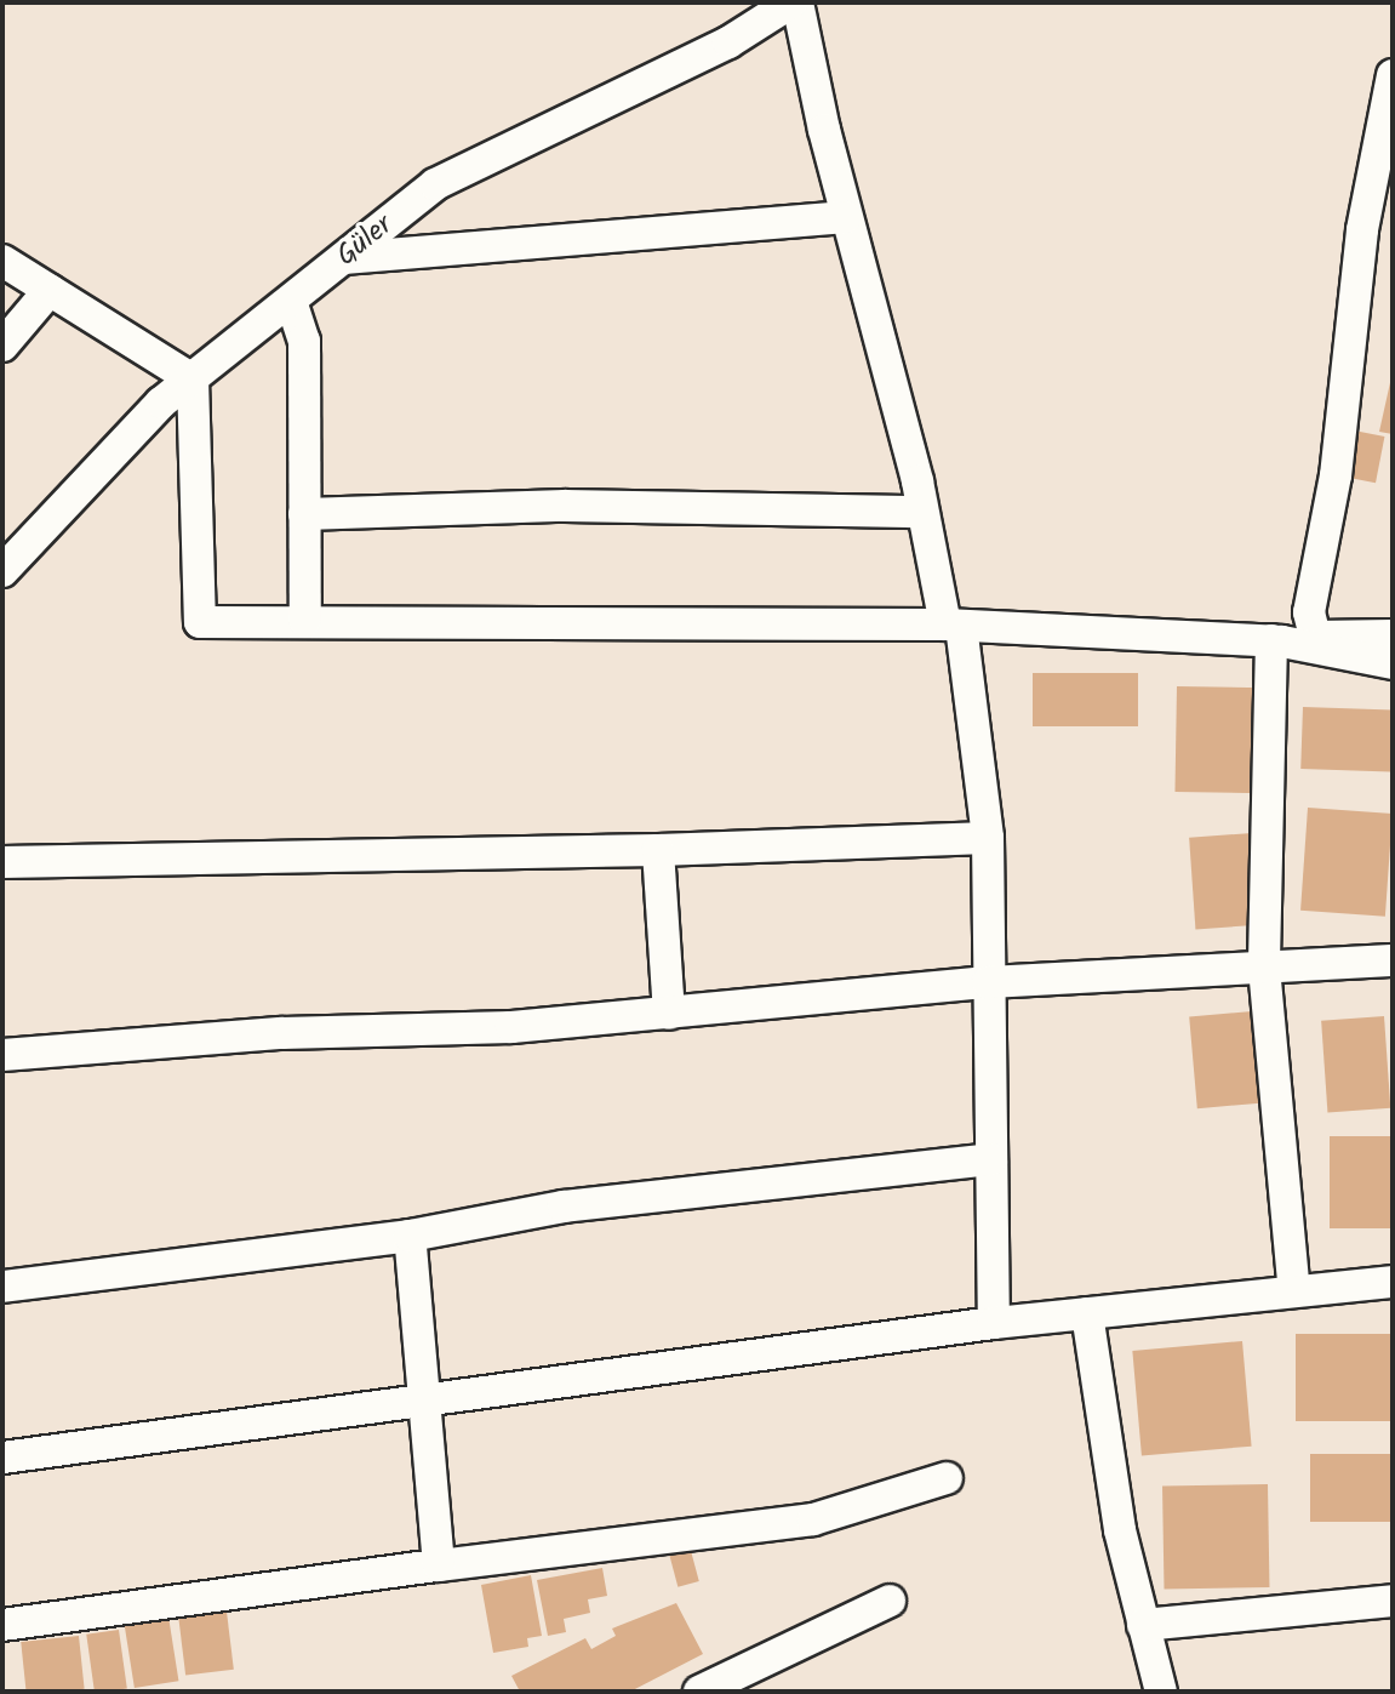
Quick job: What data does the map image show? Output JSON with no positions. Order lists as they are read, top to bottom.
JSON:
{
  "streets": {
    "street": ["Güler"]
  }
}
